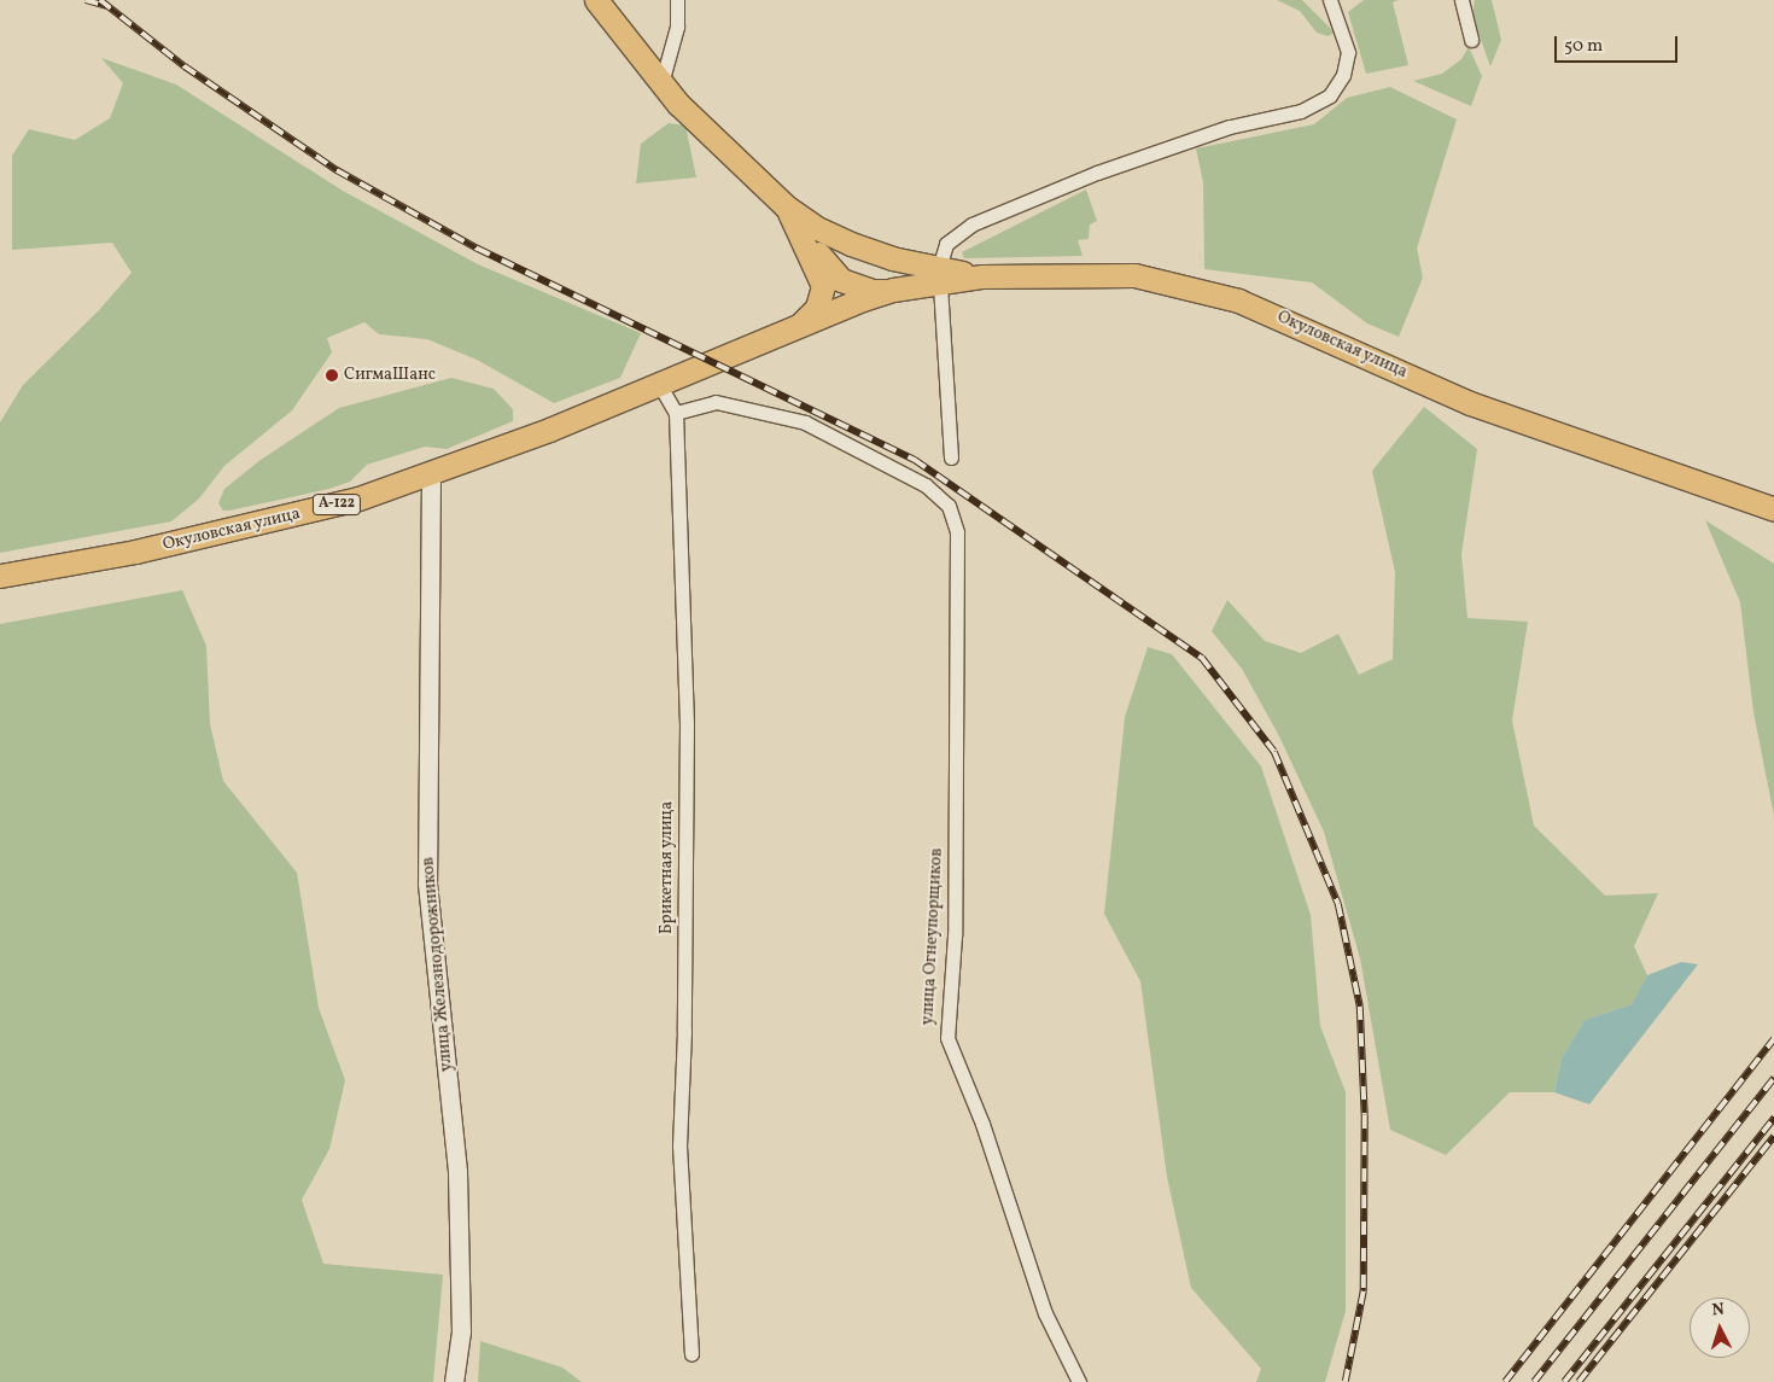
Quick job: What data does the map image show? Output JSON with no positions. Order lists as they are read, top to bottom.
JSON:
{
  "streets": {
    "main road": ["Окуловская улица", "А-122"],
    "street": ["Брикетная улица", "улица Огнеупорщиков", "улица Железнодорожников"]
  },
  "crossings": [
    ["Окуловская улица", "А-122"],
    ["Окуловская улица", "Брикетная улица"],
    ["Окуловская улица", "улица Железнодорожников"],
    ["А-122", "Брикетная улица"],
    ["Брикетная улица", "улица Огнеупорщиков"]
  ],
  "places": ["СигмаШанс"],
  "scale_bar": "50 m",
  "north": "top"
}
